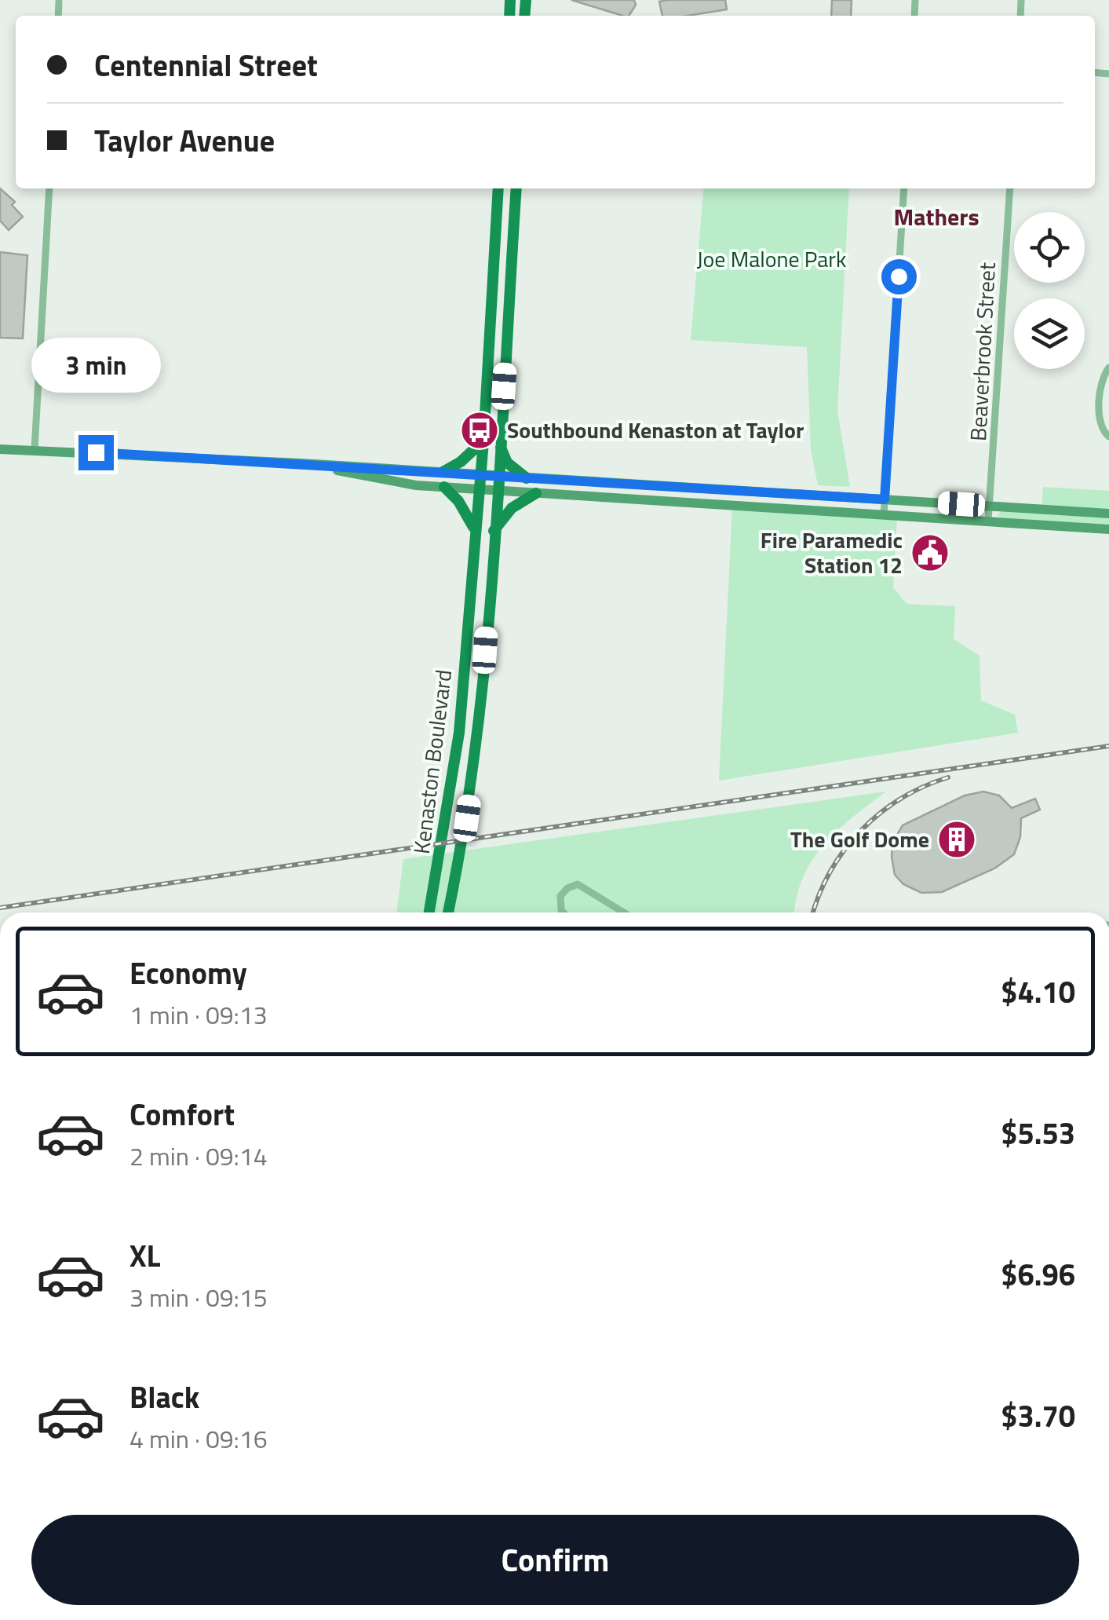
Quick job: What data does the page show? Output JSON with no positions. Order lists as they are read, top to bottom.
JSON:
{
  "streets": {
    "main road": ["Kenaston Boulevard"],
    "street": ["Beaverbrook Street"]
  },
  "districts": ["Mathers"],
  "parks": ["Joe Malone Park"],
  "places": {
    "bus stop": ["Southbound Kenaston at Taylor"],
    "public building": ["Fire Paramedic Station 12"],
    "building": ["The Golf Dome"]
  },
  "page": {
    "banner": ["Centennial Street", "Taylor Avenue"],
    "bubble": "3 min",
    "list": [
      {
        "name": "Economy",
        "note": "1 min · 09:13",
        "value": "$4.10"
      },
      {
        "name": "Comfort",
        "note": "2 min · 09:14",
        "value": "$5.53"
      },
      {
        "name": "XL",
        "note": "3 min · 09:15",
        "value": "$6.96"
      },
      {
        "name": "Black",
        "note": "4 min · 09:16",
        "value": "$3.70"
      }
    ],
    "buttons": "Confirm"
  }
}
